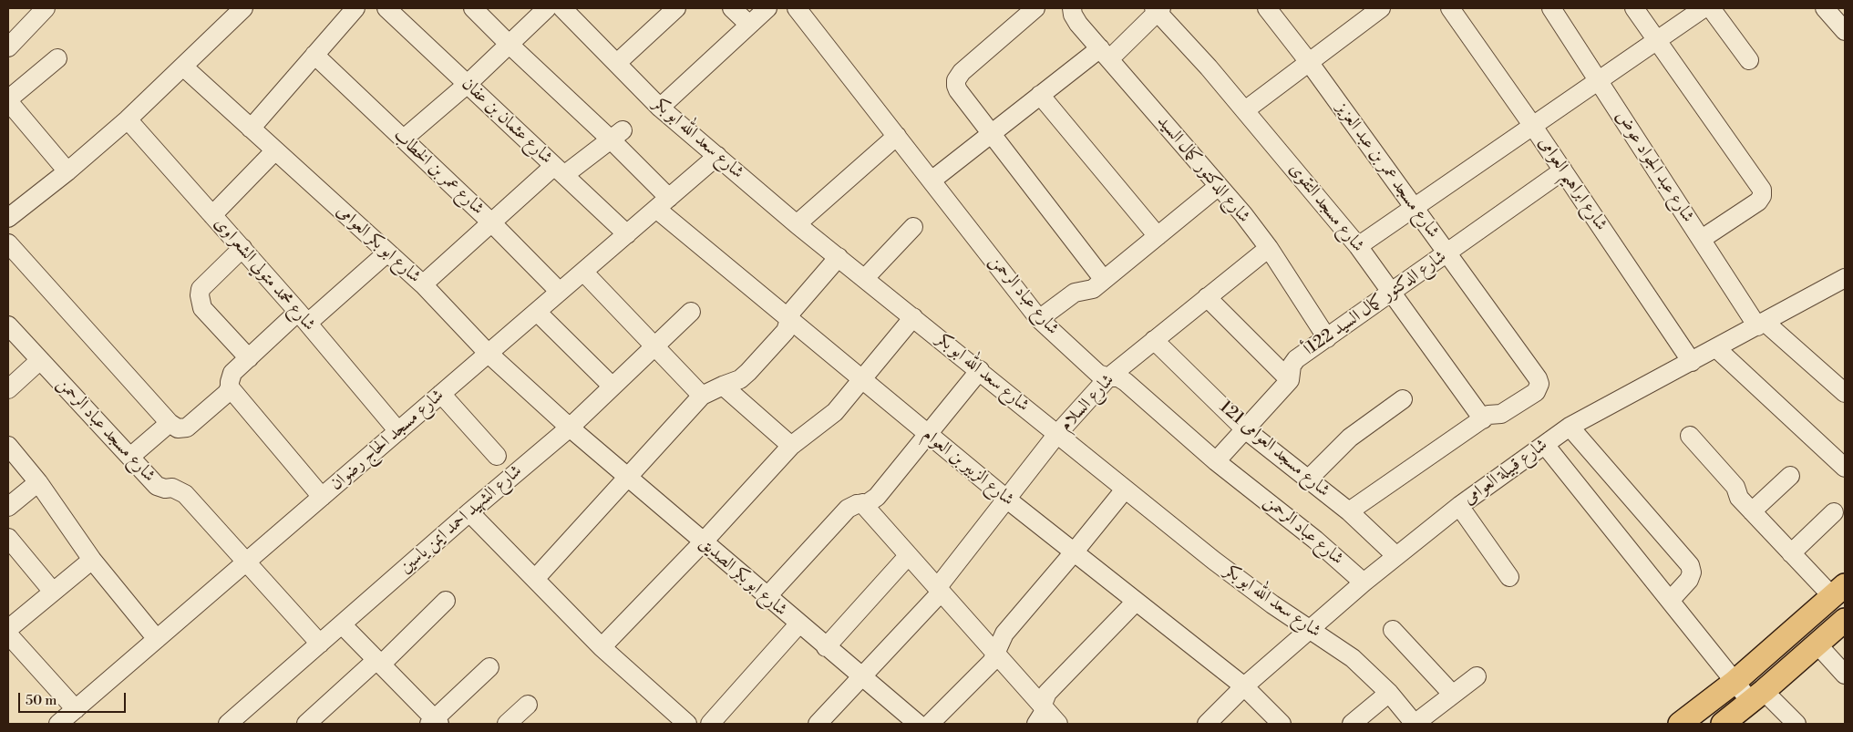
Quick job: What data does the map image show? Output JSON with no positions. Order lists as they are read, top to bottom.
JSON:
{
  "streets": {
    "street": [
      "شارع عثمان بن عفان",
      "شارع سعد الله ابو بكر",
      "شارع عبد الجواد عوض",
      "شارع الدكتور كمال السيد",
      "شارع مسجد عمر بن عبد العزيز",
      "شارع عمر بن الخطاب",
      "شارع ابراهيم العوامى",
      "شارع مسجد التقوى",
      "شارع ابو بكر العوامى",
      "شارع محمد متولي الشعراوى",
      "شارع عباد الرحمن",
      "شارع الدكتور كمال السيد 122أ",
      "شارع السلام",
      "شارع مسجد عباد الرحمن",
      "شارع مسجد الحاج رضوان",
      "شارع مسجد العوامى 121",
      "شارع الزبير بن العوام",
      "شارع قبيلة العوامى",
      "شارع الشهيد احمد ايمن ياسين",
      "شارع ابو بكر الصديق"
    ]
  },
  "crossings": [
    ["شارع عثمان بن عفان", "شارع مسجد الحاج رضوان"],
    ["شارع سعد الله ابو بكر", "شارع السلام"],
    ["شارع سعد الله ابو بكر", "شارع مسجد الحاج رضوان"],
    ["شارع سعد الله ابو بكر", "شارع قبيلة العوامى"],
    ["شارع عبد الجواد عوض", "شارع قبيلة العوامى"],
    ["شارع الدكتور كمال السيد", "شارع الدكتور كمال السيد 122أ"],
    ["شارع الدكتور كمال السيد", "شارع السلام"],
    ["شارع مسجد عمر بن عبد العزيز", "شارع مسجد التقوى"],
    ["شارع مسجد عمر بن عبد العزيز", "شارع الدكتور كمال السيد 122أ"],
    ["شارع عمر بن الخطاب", "شارع مسجد الحاج رضوان"],
    ["شارع ابراهيم العوامى", "شارع الدكتور كمال السيد 122أ"],
    ["شارع ابراهيم العوامى", "شارع قبيلة العوامى"],
    ["شارع مسجد التقوى", "شارع الدكتور كمال السيد 122أ"],
    ["شارع ابو بكر العوامى", "شارع مسجد الحاج رضوان"],
    ["شارع ابو بكر العوامى", "شارع الشهيد احمد ايمن ياسين"],
    ["شارع ابو بكر العوامى", "شارع ابو بكر الصديق"],
    ["شارع محمد متولي الشعراوى", "شارع مسجد الحاج رضوان"],
    ["شارع عباد الرحمن", "شارع الدكتور كمال السيد 122أ"],
    ["شارع عباد الرحمن", "شارع السلام"],
    ["شارع عباد الرحمن", "شارع قبيلة العوامى"],
    ["شارع الدكتور كمال السيد 122أ", "شارع مسجد العوامى 121"],
    ["شارع السلام", "شارع مسجد العوامى 121"],
    ["شارع السلام", "شارع الزبير بن العوام"],
    ["شارع السلام", "شارع ابو بكر الصديق"],
    ["شارع مسجد عباد الرحمن", "شارع مسجد الحاج رضوان"],
    ["شارع مسجد عباد الرحمن", "شارع الشهيد احمد ايمن ياسين"],
    ["شارع مسجد الحاج رضوان", "شارع الزبير بن العوام"],
    ["شارع مسجد العوامى 121", "شارع قبيلة العوامى"],
    ["شارع الزبير بن العوام", "شارع قبيلة العوامى"],
    ["شارع الشهيد احمد ايمن ياسين", "شارع ابو بكر الصديق"]
  ],
  "scale_bar": "50 m"
}
